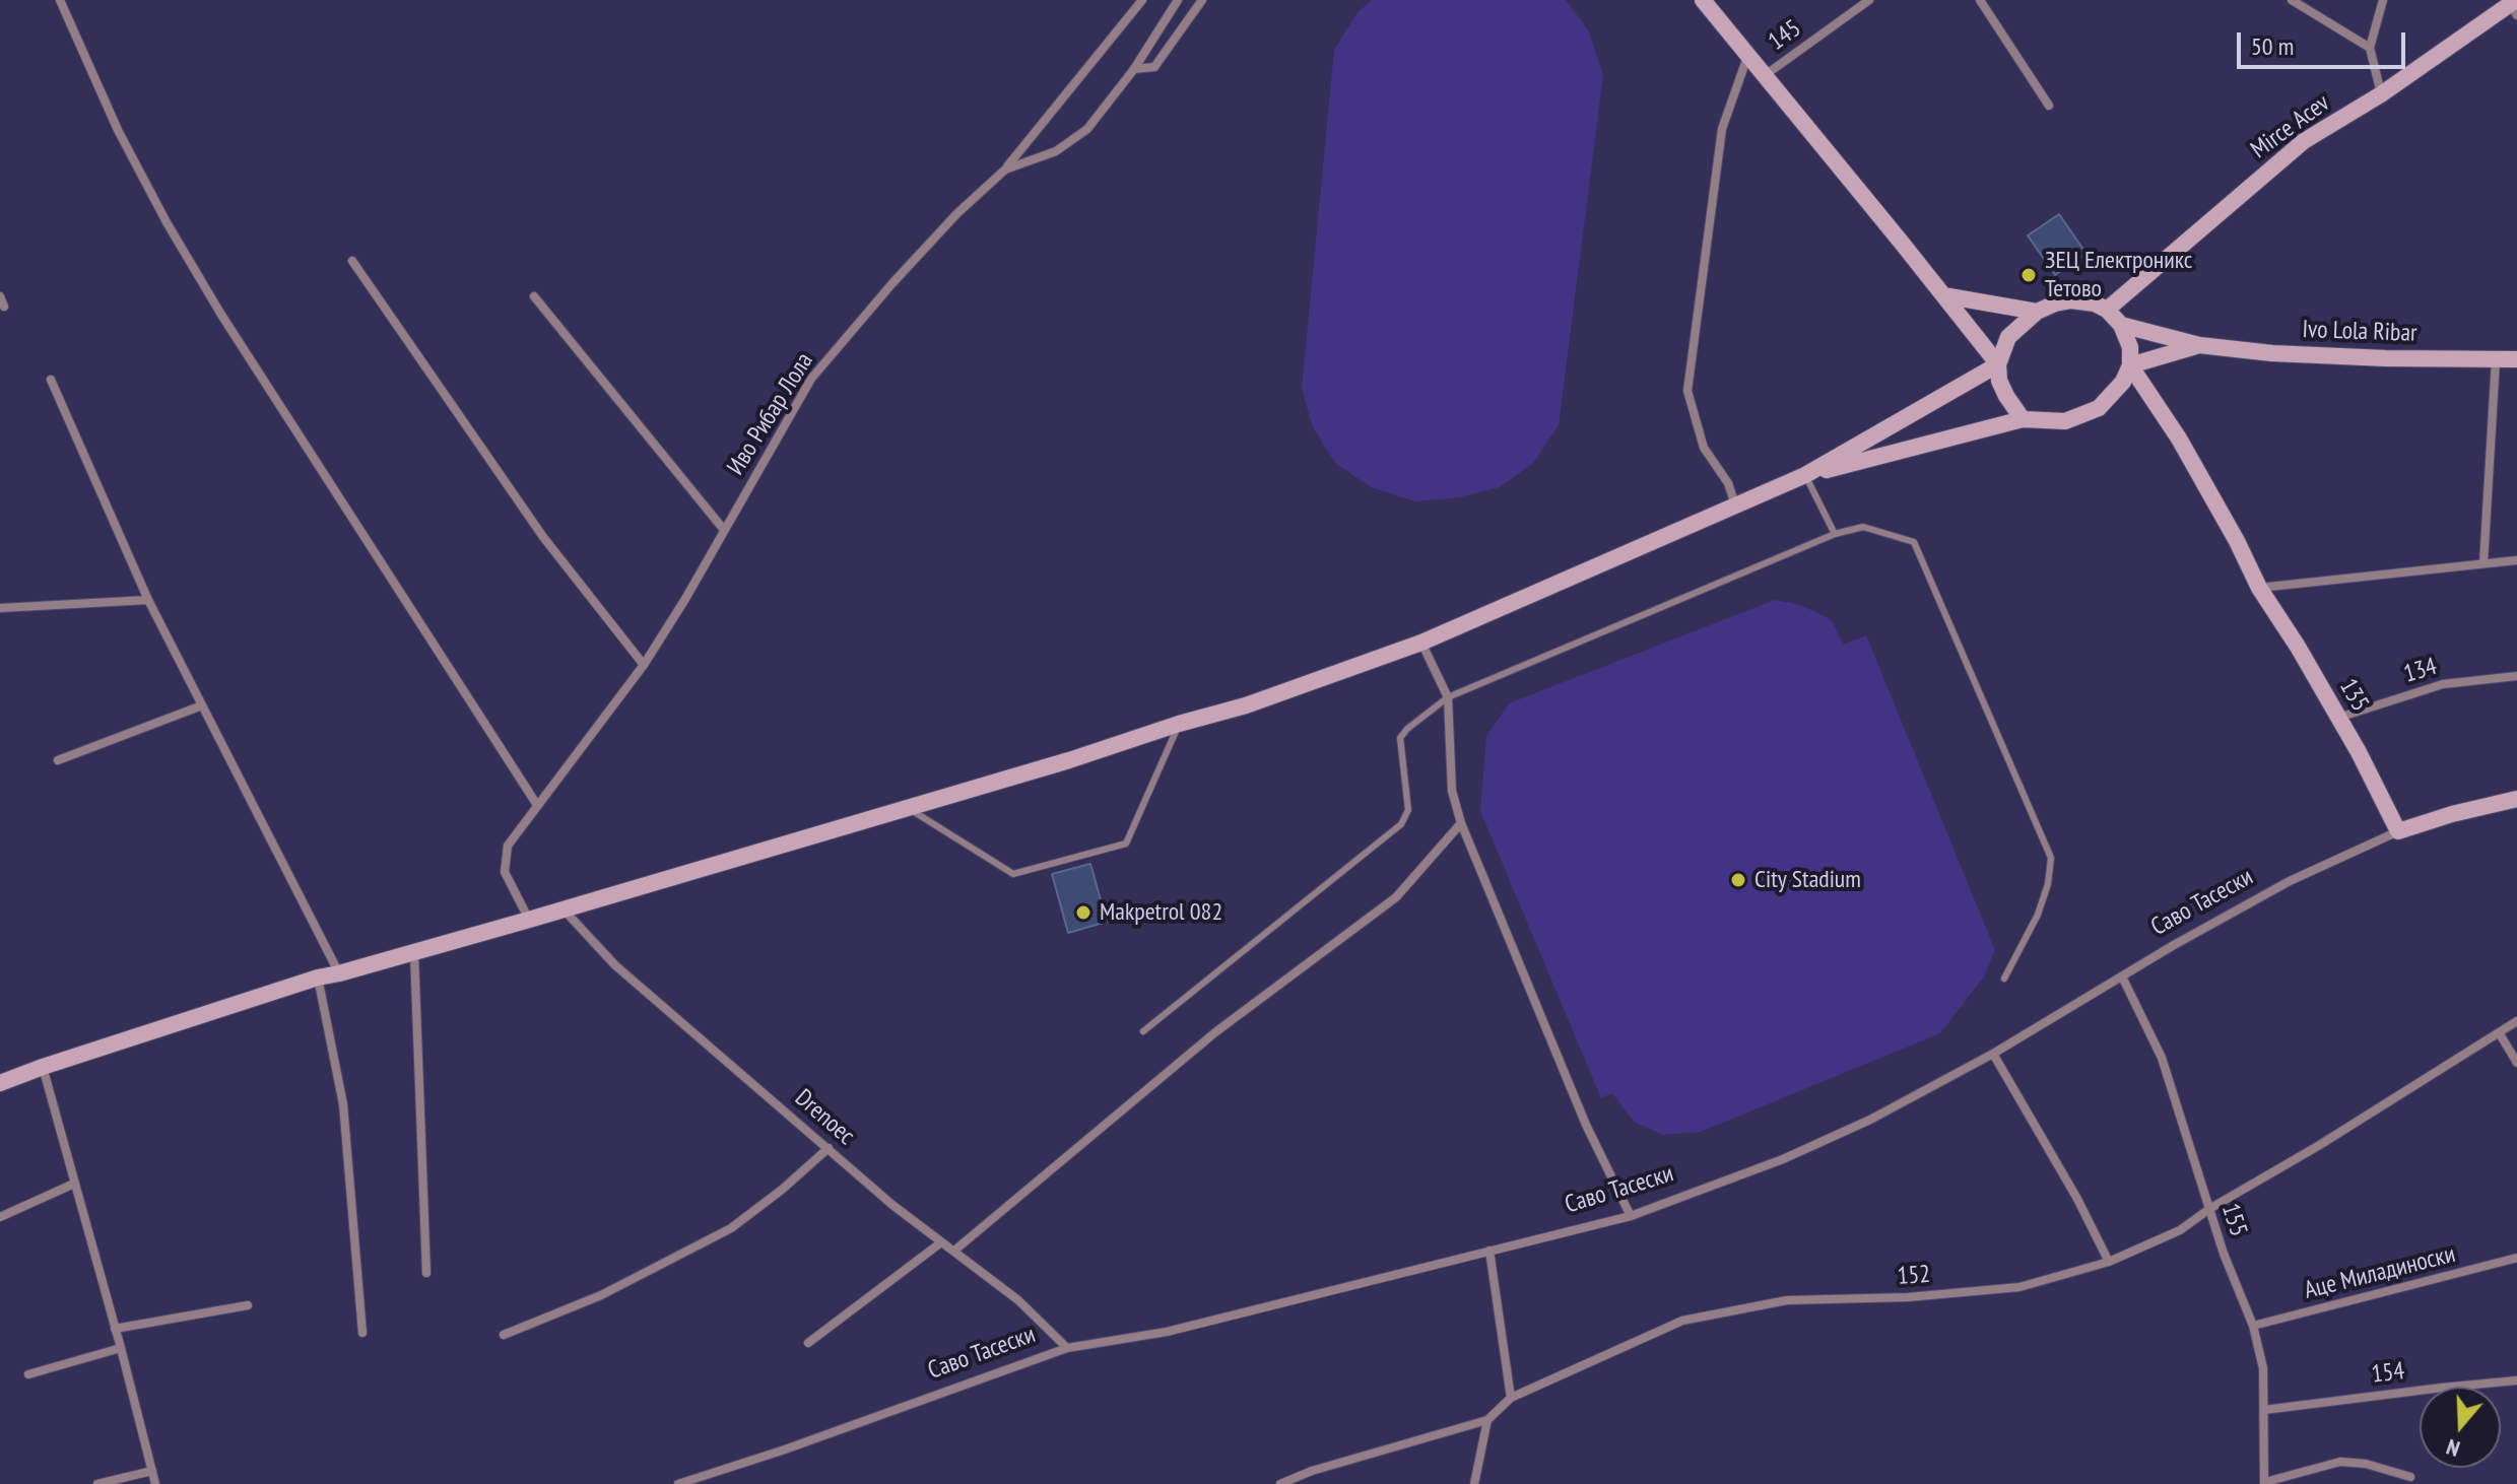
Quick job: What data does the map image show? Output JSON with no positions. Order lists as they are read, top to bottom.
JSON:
{
  "streets": {
    "main road": [
      "Mirce Acev",
      "Ivo Lola Ribar",
      "135",
      "Саво Тасески"
    ],
    "street": [
      "145",
      "Иво Рибар Лола",
      "134",
      "Drenoec",
      "155",
      "Аце Миладиноски",
      "152",
      "154"
    ]
  },
  "crossings": [
    ["Mirce Acev", "135"],
    ["134", "135"],
    ["135", "Саво Тасески"],
    ["Саво Тасески", "Drenoec"],
    ["Саво Тасески", "155"],
    ["155", "Аце Миладиноски"],
    ["155", "152"],
    ["155", "154"]
  ],
  "places": ["ЗЕЦ Електроникс Тетово", "City Stadium", "Makpetrol 082"],
  "scale_bar": "50 m",
  "north": "bottom"
}
